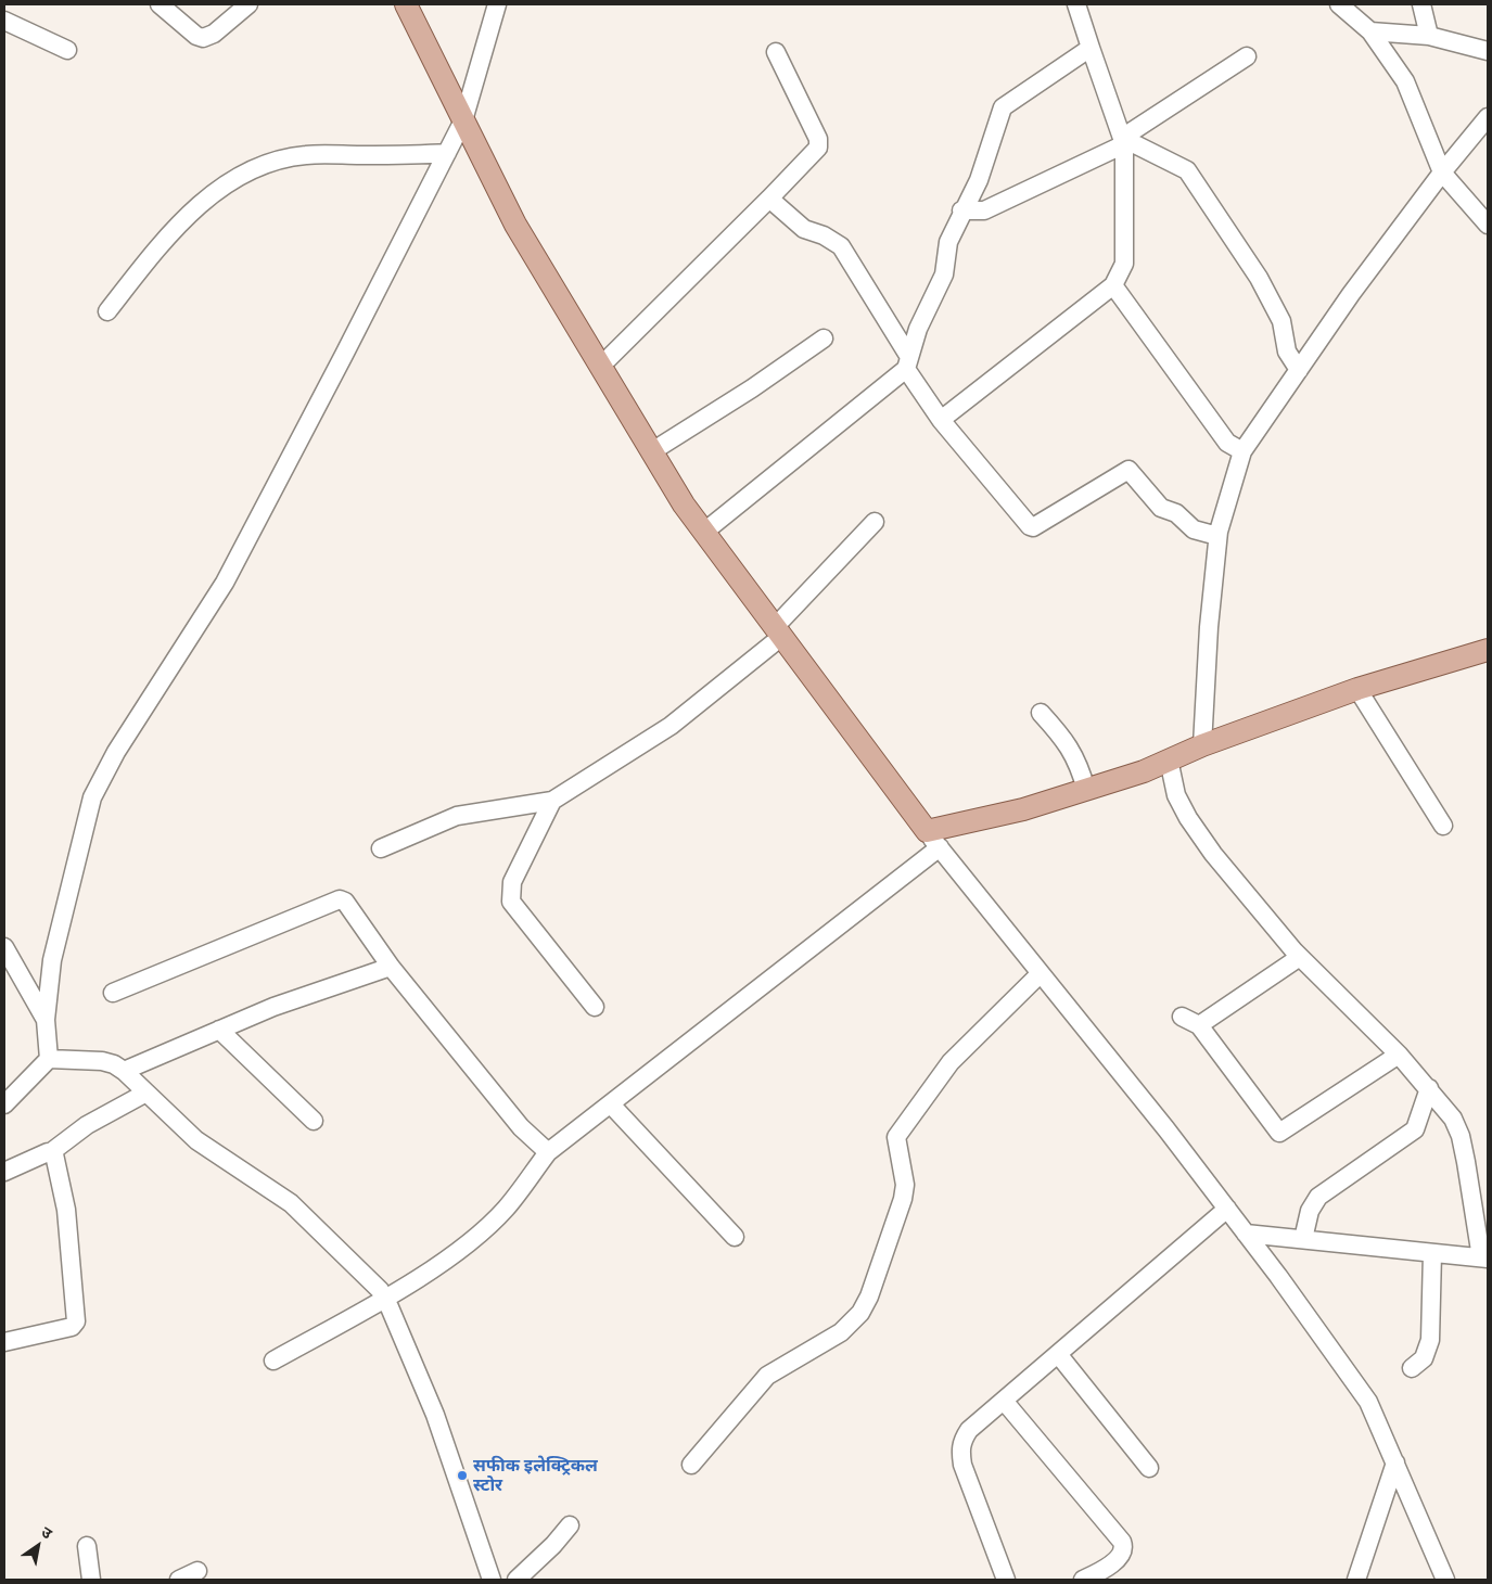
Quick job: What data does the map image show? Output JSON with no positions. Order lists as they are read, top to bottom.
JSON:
{
  "places": ["सफीक इलेक्ट्रिकल स्टोर"],
  "north": "top right"
}
